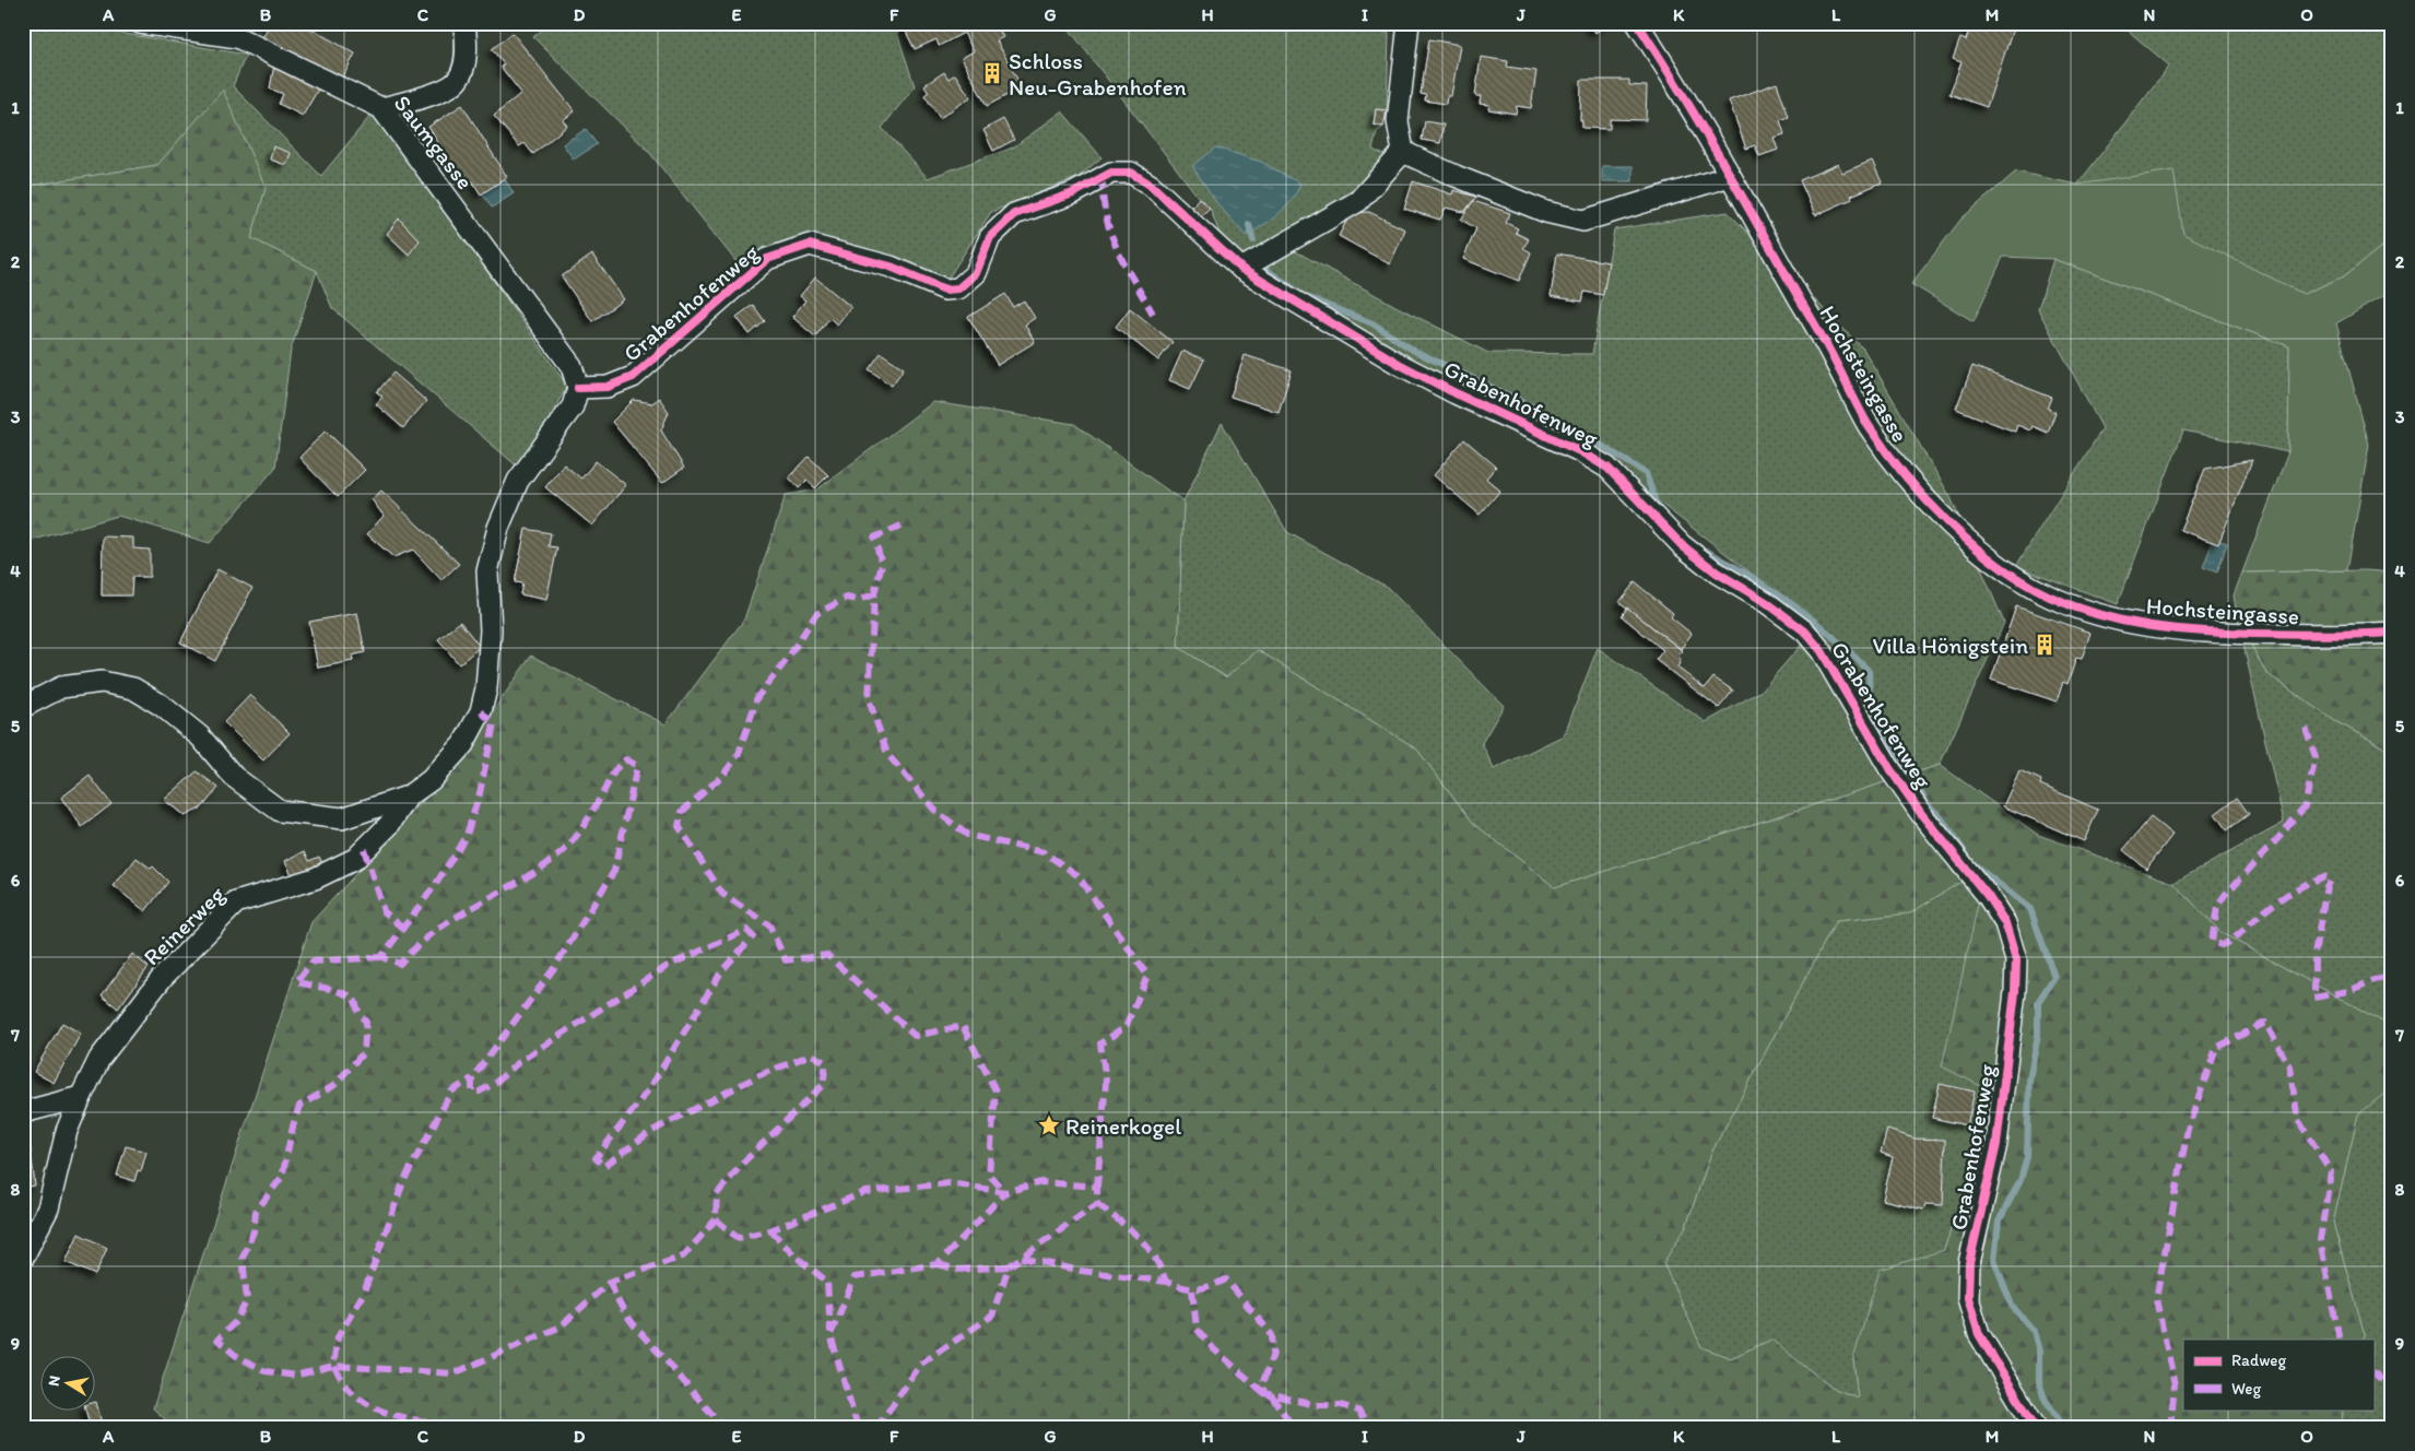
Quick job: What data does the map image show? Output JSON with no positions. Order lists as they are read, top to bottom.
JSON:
{
  "streets": {
    "street": [
      "Saumgasse",
      "Grabenhofenweg",
      "Hochsteingasse",
      "Reinerweg"
    ]
  },
  "crossings": [
    ["Saumgasse", "Grabenhofenweg"]
  ],
  "places": {
    "building": ["Schloss Neu-Grabenhofen", "Villa Hönigstein"],
    "place": ["Reinerkogel"]
  },
  "legend": ["Radweg", "Weg"],
  "north": "left",
  "grid": {
    "columns": [
      "A",
      "B",
      "C",
      "D",
      "E",
      "F",
      "G",
      "H",
      "I",
      "J",
      "K",
      "L",
      "M",
      "N",
      "O"
    ],
    "rows": [
      "1",
      "2",
      "3",
      "4",
      "5",
      "6",
      "7",
      "8",
      "9"
    ]
  }
}
